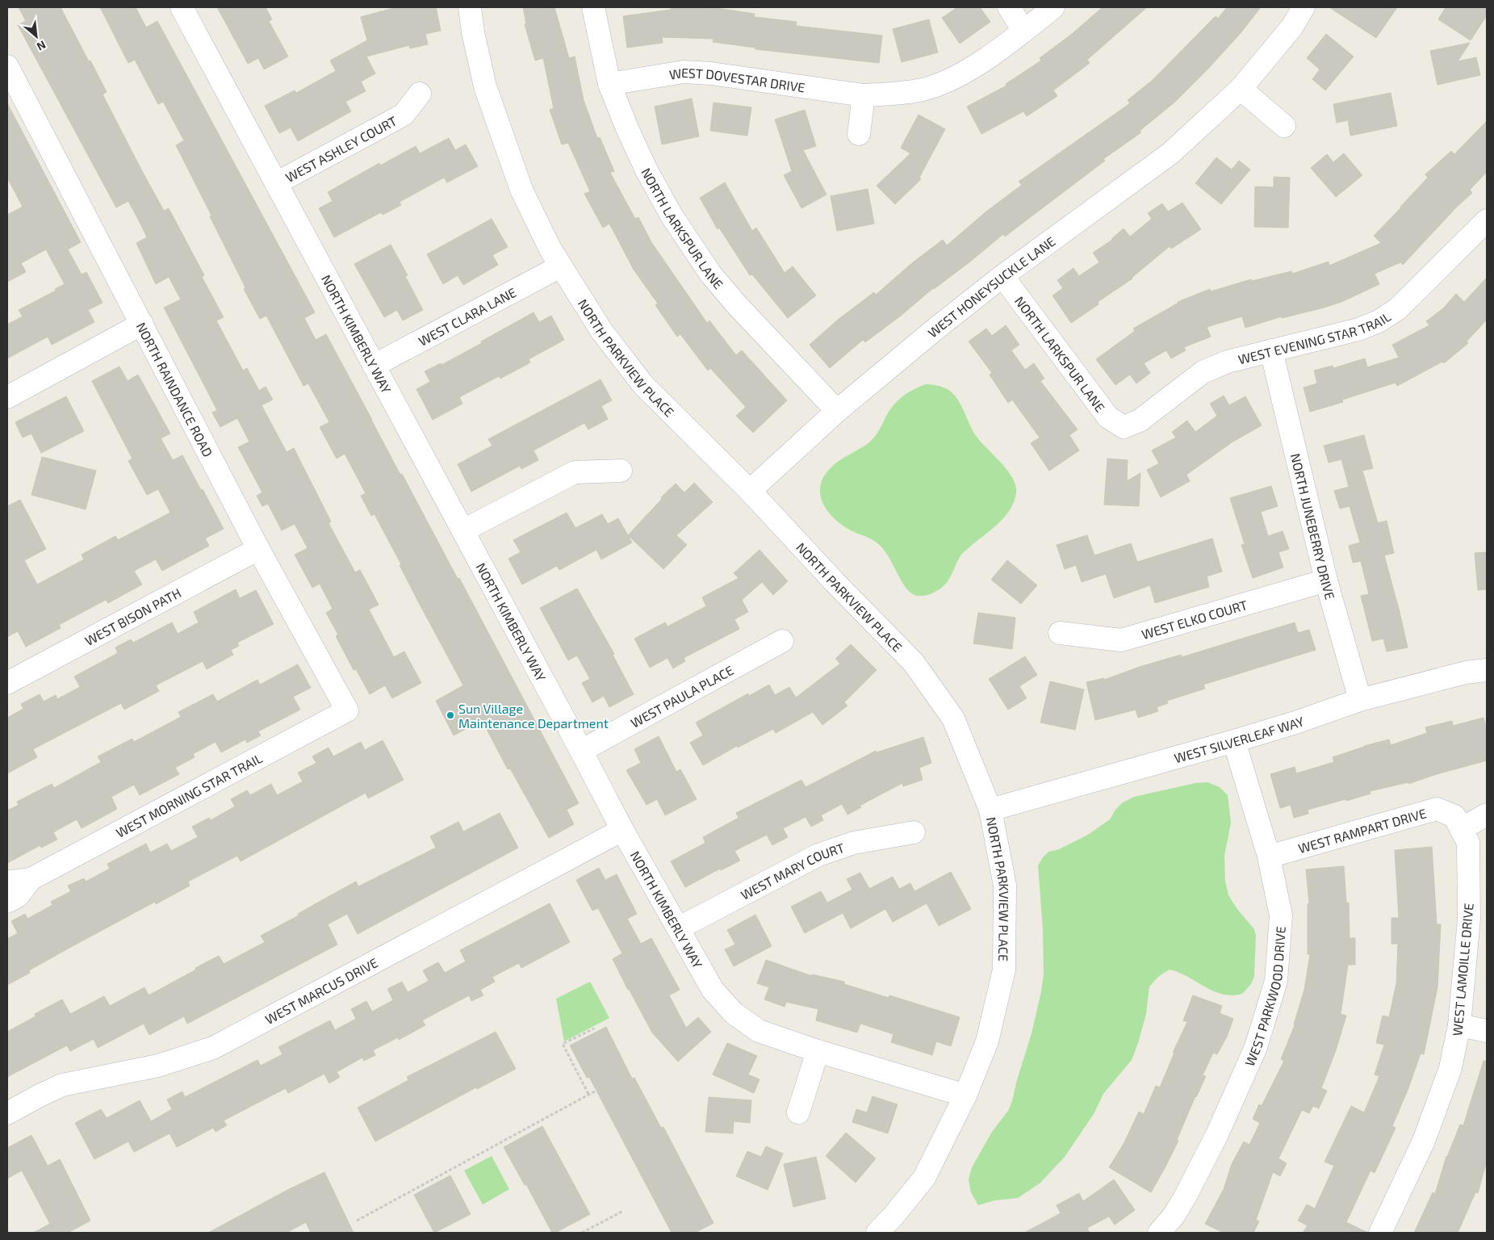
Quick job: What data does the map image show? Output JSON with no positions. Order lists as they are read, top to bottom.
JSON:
{
  "streets": {
    "street": [
      "WEST DOVESTAR DRIVE",
      "WEST ASHLEY COURT",
      "NORTH LARKSPUR LANE",
      "WEST HONEYSUCKLE LANE",
      "WEST CLARA LANE",
      "NORTH KIMBERLY WAY",
      "WEST EVENING STAR TRAIL",
      "NORTH PARKVIEW PLACE",
      "NORTH RAINDANCE ROAD",
      "NORTH JUNEBERRY DRIVE",
      "WEST BISON PATH",
      "WEST ELKO COURT",
      "WEST PAULA PLACE",
      "WEST SILVERLEAF WAY",
      "WEST MORNING STAR TRAIL",
      "WEST RAMPART DRIVE",
      "WEST MARY COURT",
      "WEST LAMOILLE DRIVE",
      "WEST MARCUS DRIVE",
      "WEST PARKWOOD DRIVE"
    ]
  },
  "crossings": [
    ["WEST DOVESTAR DRIVE", "NORTH LARKSPUR LANE"],
    ["WEST ASHLEY COURT", "NORTH KIMBERLY WAY"],
    ["NORTH LARKSPUR LANE", "WEST HONEYSUCKLE LANE"],
    ["NORTH LARKSPUR LANE", "WEST EVENING STAR TRAIL"],
    ["WEST HONEYSUCKLE LANE", "NORTH PARKVIEW PLACE"],
    ["WEST CLARA LANE", "NORTH KIMBERLY WAY"],
    ["WEST CLARA LANE", "NORTH PARKVIEW PLACE"],
    ["NORTH KIMBERLY WAY", "NORTH PARKVIEW PLACE"],
    ["NORTH KIMBERLY WAY", "WEST PAULA PLACE"],
    ["NORTH KIMBERLY WAY", "WEST MARY COURT"],
    ["NORTH KIMBERLY WAY", "WEST MARCUS DRIVE"],
    ["WEST EVENING STAR TRAIL", "NORTH JUNEBERRY DRIVE"],
    ["NORTH PARKVIEW PLACE", "WEST SILVERLEAF WAY"],
    ["NORTH RAINDANCE ROAD", "WEST BISON PATH"],
    ["NORTH RAINDANCE ROAD", "WEST MORNING STAR TRAIL"],
    ["NORTH JUNEBERRY DRIVE", "WEST ELKO COURT"],
    ["NORTH JUNEBERRY DRIVE", "WEST SILVERLEAF WAY"],
    ["WEST SILVERLEAF WAY", "WEST PARKWOOD DRIVE"],
    ["WEST RAMPART DRIVE", "WEST LAMOILLE DRIVE"],
    ["WEST RAMPART DRIVE", "WEST PARKWOOD DRIVE"]
  ],
  "places": ["Sun Village Maintenance Department"],
  "north": "bottom right"
}
